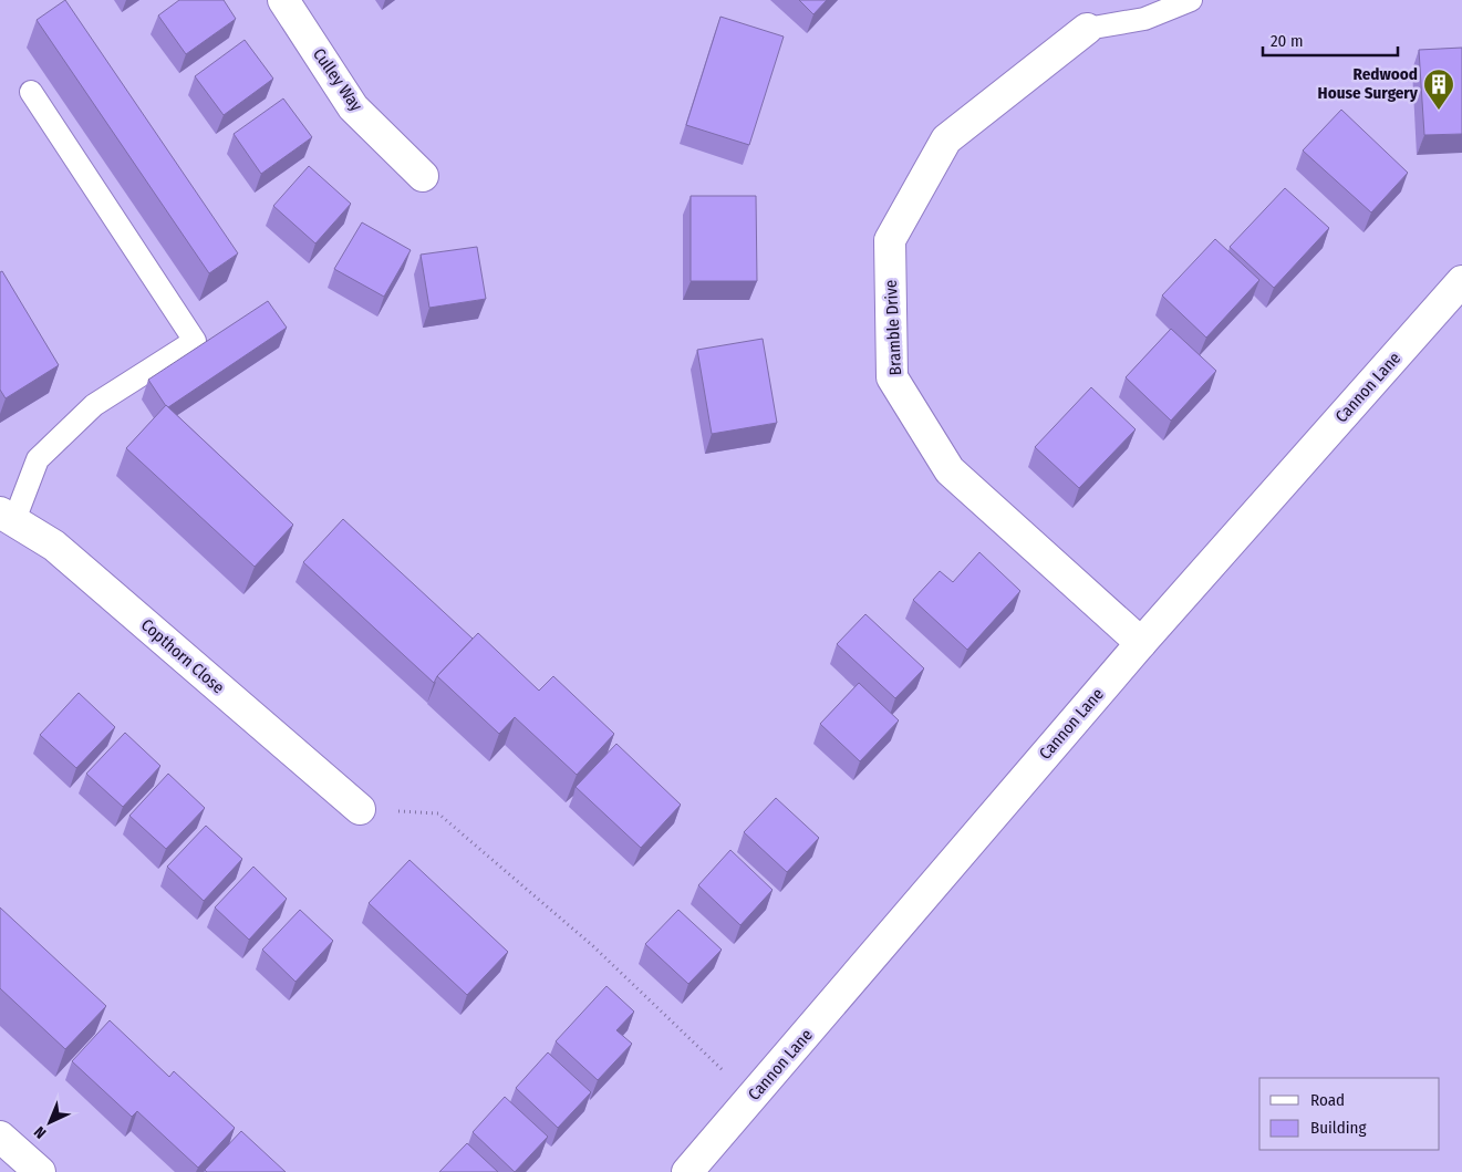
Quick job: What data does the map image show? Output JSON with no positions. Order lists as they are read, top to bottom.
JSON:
{
  "streets": {
    "street": [
      "Culley Way",
      "Bramble Drive",
      "Cannon Lane",
      "Copthorn Close"
    ]
  },
  "crossings": [
    ["Bramble Drive", "Cannon Lane"]
  ],
  "places": {
    "building": ["Redwood House Surgery"]
  },
  "legend": ["Road", "Building"],
  "scale_bar": "20 m",
  "north": "bottom left"
}
